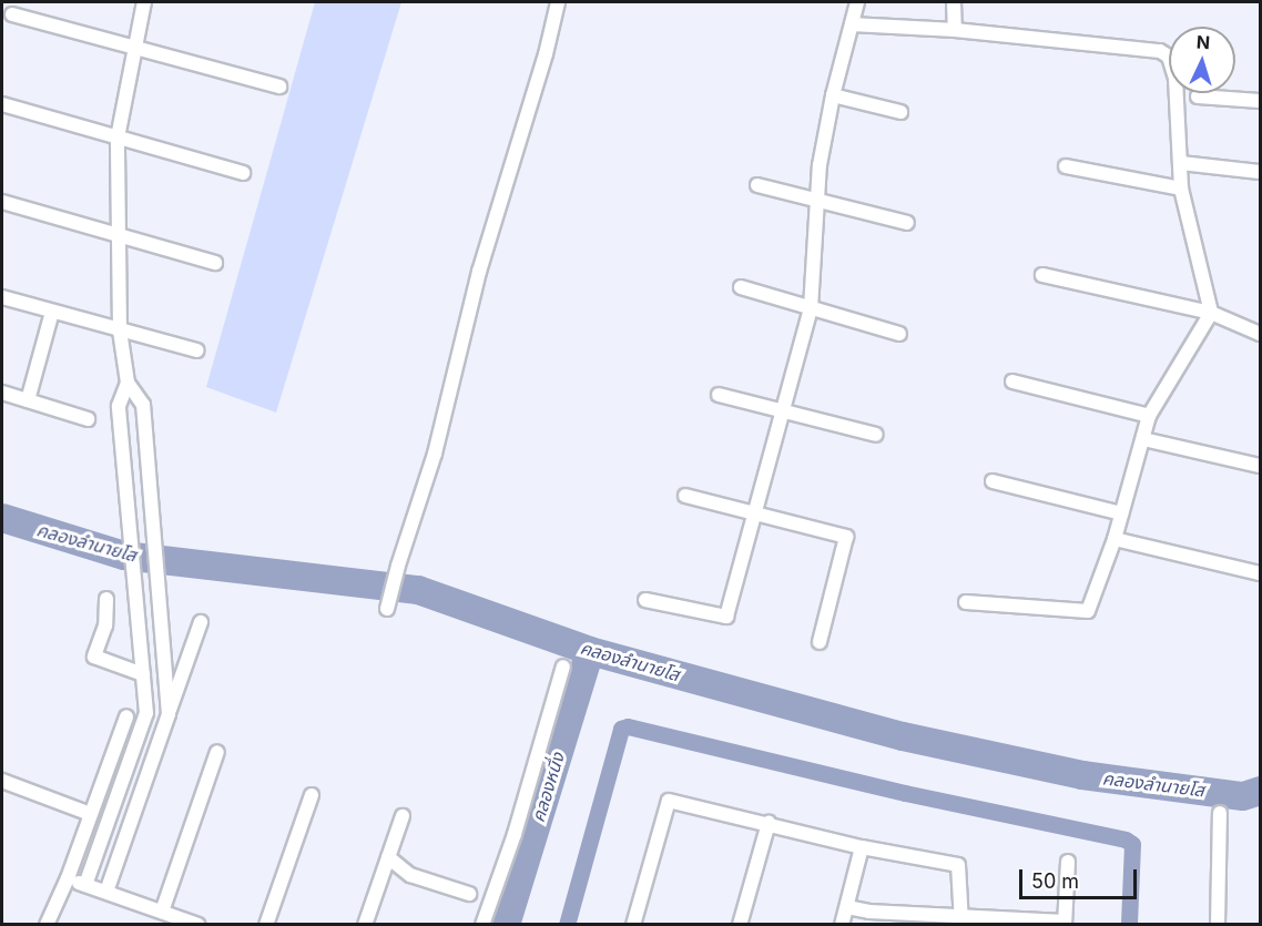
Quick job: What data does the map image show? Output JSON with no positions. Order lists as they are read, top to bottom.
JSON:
{
  "water": ["คลองลำนายโส", "คลองหนึ่ง"],
  "scale_bar": "50 m",
  "north": "top"
}
